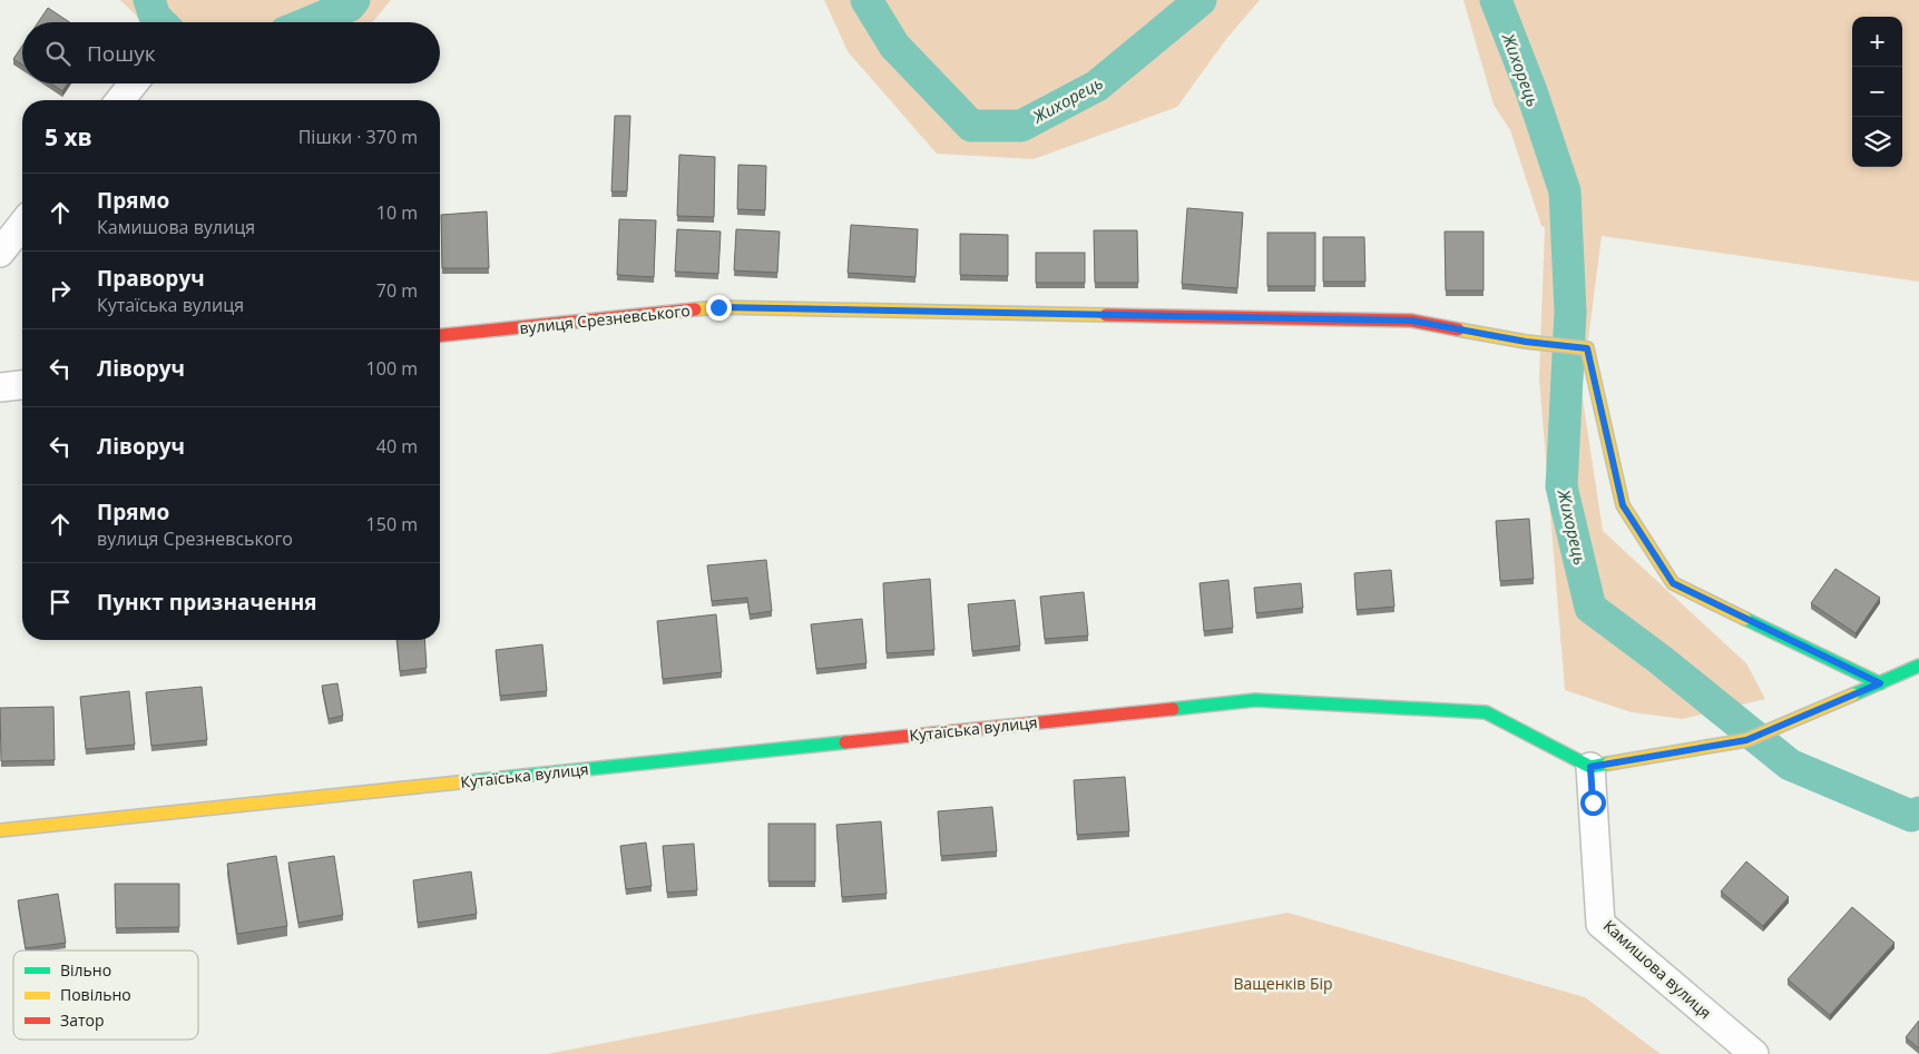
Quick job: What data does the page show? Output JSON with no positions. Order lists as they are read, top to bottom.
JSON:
{
  "streets": {
    "street": ["вулиця Срезневського", "Кутаїська вулиця", "Камишова вулиця"]
  },
  "crossings": [
    ["Кутаїська вулиця", "Камишова вулиця"]
  ],
  "water": ["Жихорець"],
  "parks": ["Ващенків Бір"],
  "legend": ["Вільно", "Повільно", "Затор"],
  "page": {
    "map_buttons": ["+", "−"],
    "search": "Пошук",
    "heading": ["5 хв", "Пішки · 370 m"],
    "list": [
      ["Прямо", "Камишова вулиця", "10 m"],
      ["Праворуч", "Кутаїська вулиця", "70 m"],
      ["Ліворуч", "100 m"],
      ["Ліворуч", "40 m"],
      ["Прямо", "вулиця Срезневського", "150 m"],
      "Пункт призначення"
    ]
  }
}
